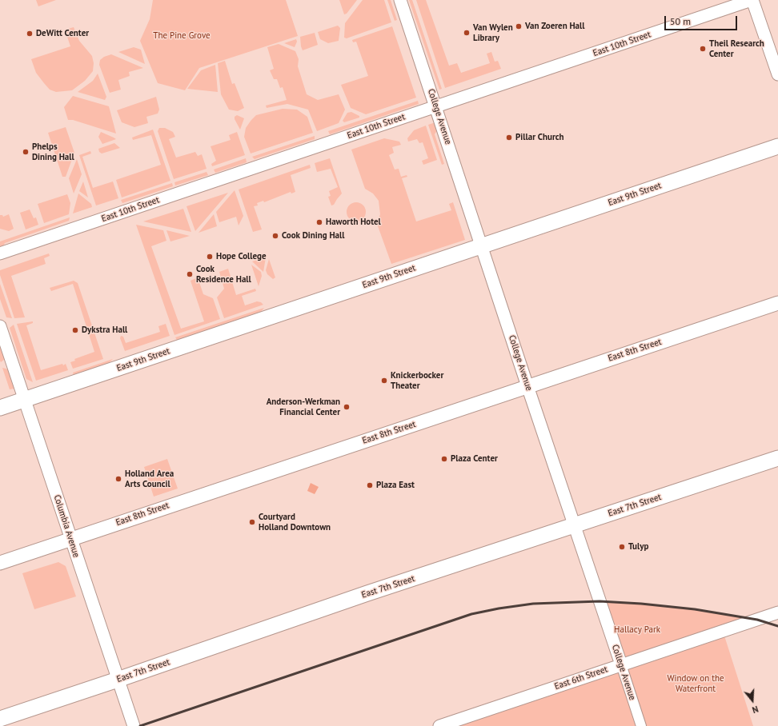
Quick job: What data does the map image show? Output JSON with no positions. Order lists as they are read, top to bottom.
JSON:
{
  "streets": {
    "main road": ["East 9th Street", "East 8th Street", "East 7th Street"],
    "street": [
      "East 10th Street",
      "College Avenue",
      "Columbia Avenue",
      "East 6th Street"
    ]
  },
  "crossings": [
    ["East 10th Street", "College Avenue"],
    ["College Avenue", "East 9th Street"],
    ["College Avenue", "East 8th Street"],
    ["College Avenue", "East 7th Street"],
    ["College Avenue", "East 6th Street"],
    ["East 9th Street", "Columbia Avenue"],
    ["East 8th Street", "Columbia Avenue"],
    ["East 7th Street", "Columbia Avenue"]
  ],
  "parks": ["The Pine Grove", "Hallacy Park", "Window on the Waterfront"],
  "places": [
    "Van Zoeren Hall",
    "Van Wylen Library",
    "DeWitt Center",
    "Theil Research Center",
    "Pillar Church",
    "Phelps Dining Hall",
    "Haworth Hotel",
    "Cook Dining Hall",
    "Hope College",
    "Cook Residence Hall",
    "Dykstra Hall",
    "Knickerbocker Theater",
    "Anderson-Werkman Financial Center",
    "Plaza Center",
    "Holland Area Arts Council",
    "Plaza East",
    "Courtyard Holland Downtown",
    "Tulyp"
  ],
  "scale_bar": "50 m",
  "north": "bottom"
}
